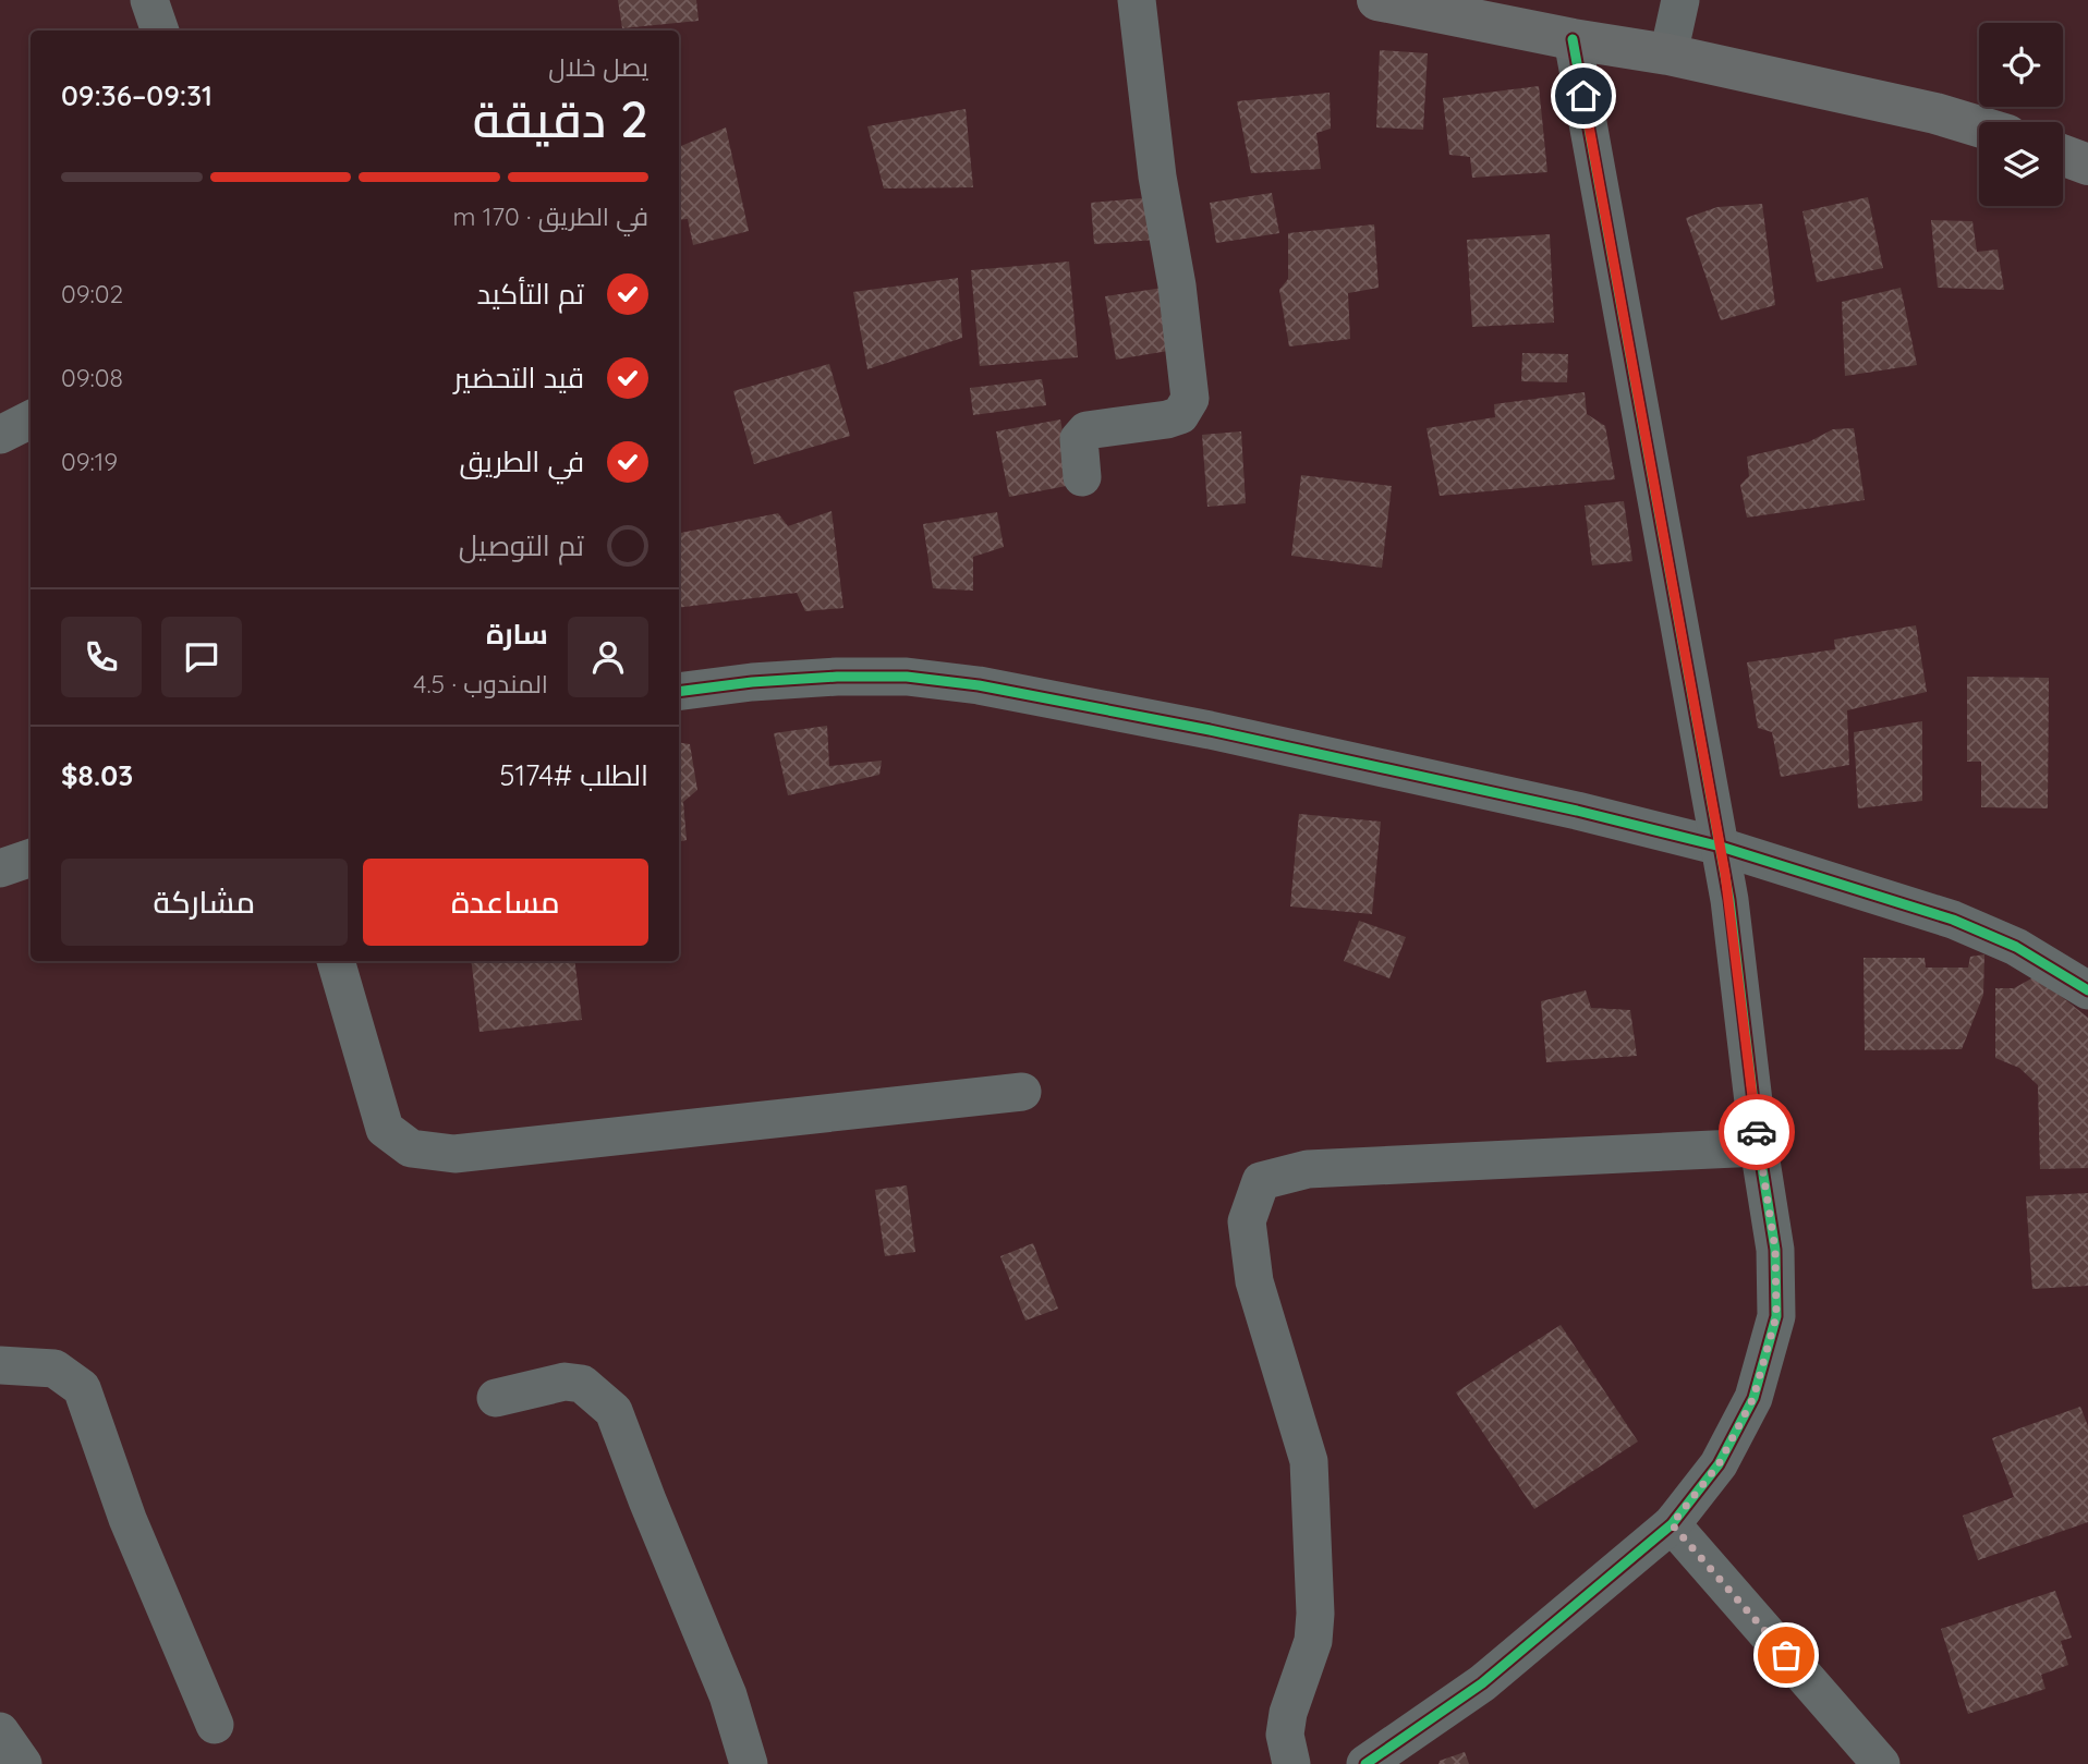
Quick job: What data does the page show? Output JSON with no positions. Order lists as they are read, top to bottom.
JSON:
{
  "page": {
    "heading": ["2 دقيقة", "يصل خلال", "09:31–09:36"],
    "panel": [
      "سارة",
      "المندوب · 4.5",
      "الطلب #5174",
      "$8.03"
    ],
    "bar": "في الطريق · 170 m",
    "list": [
      ["تم التأكيد", "09:02"],
      ["قيد التحضير", "09:08"],
      ["في الطريق", "09:19"],
      "تم التوصيل"
    ],
    "buttons": ["مساعدة", "مشاركة"]
  }
}
